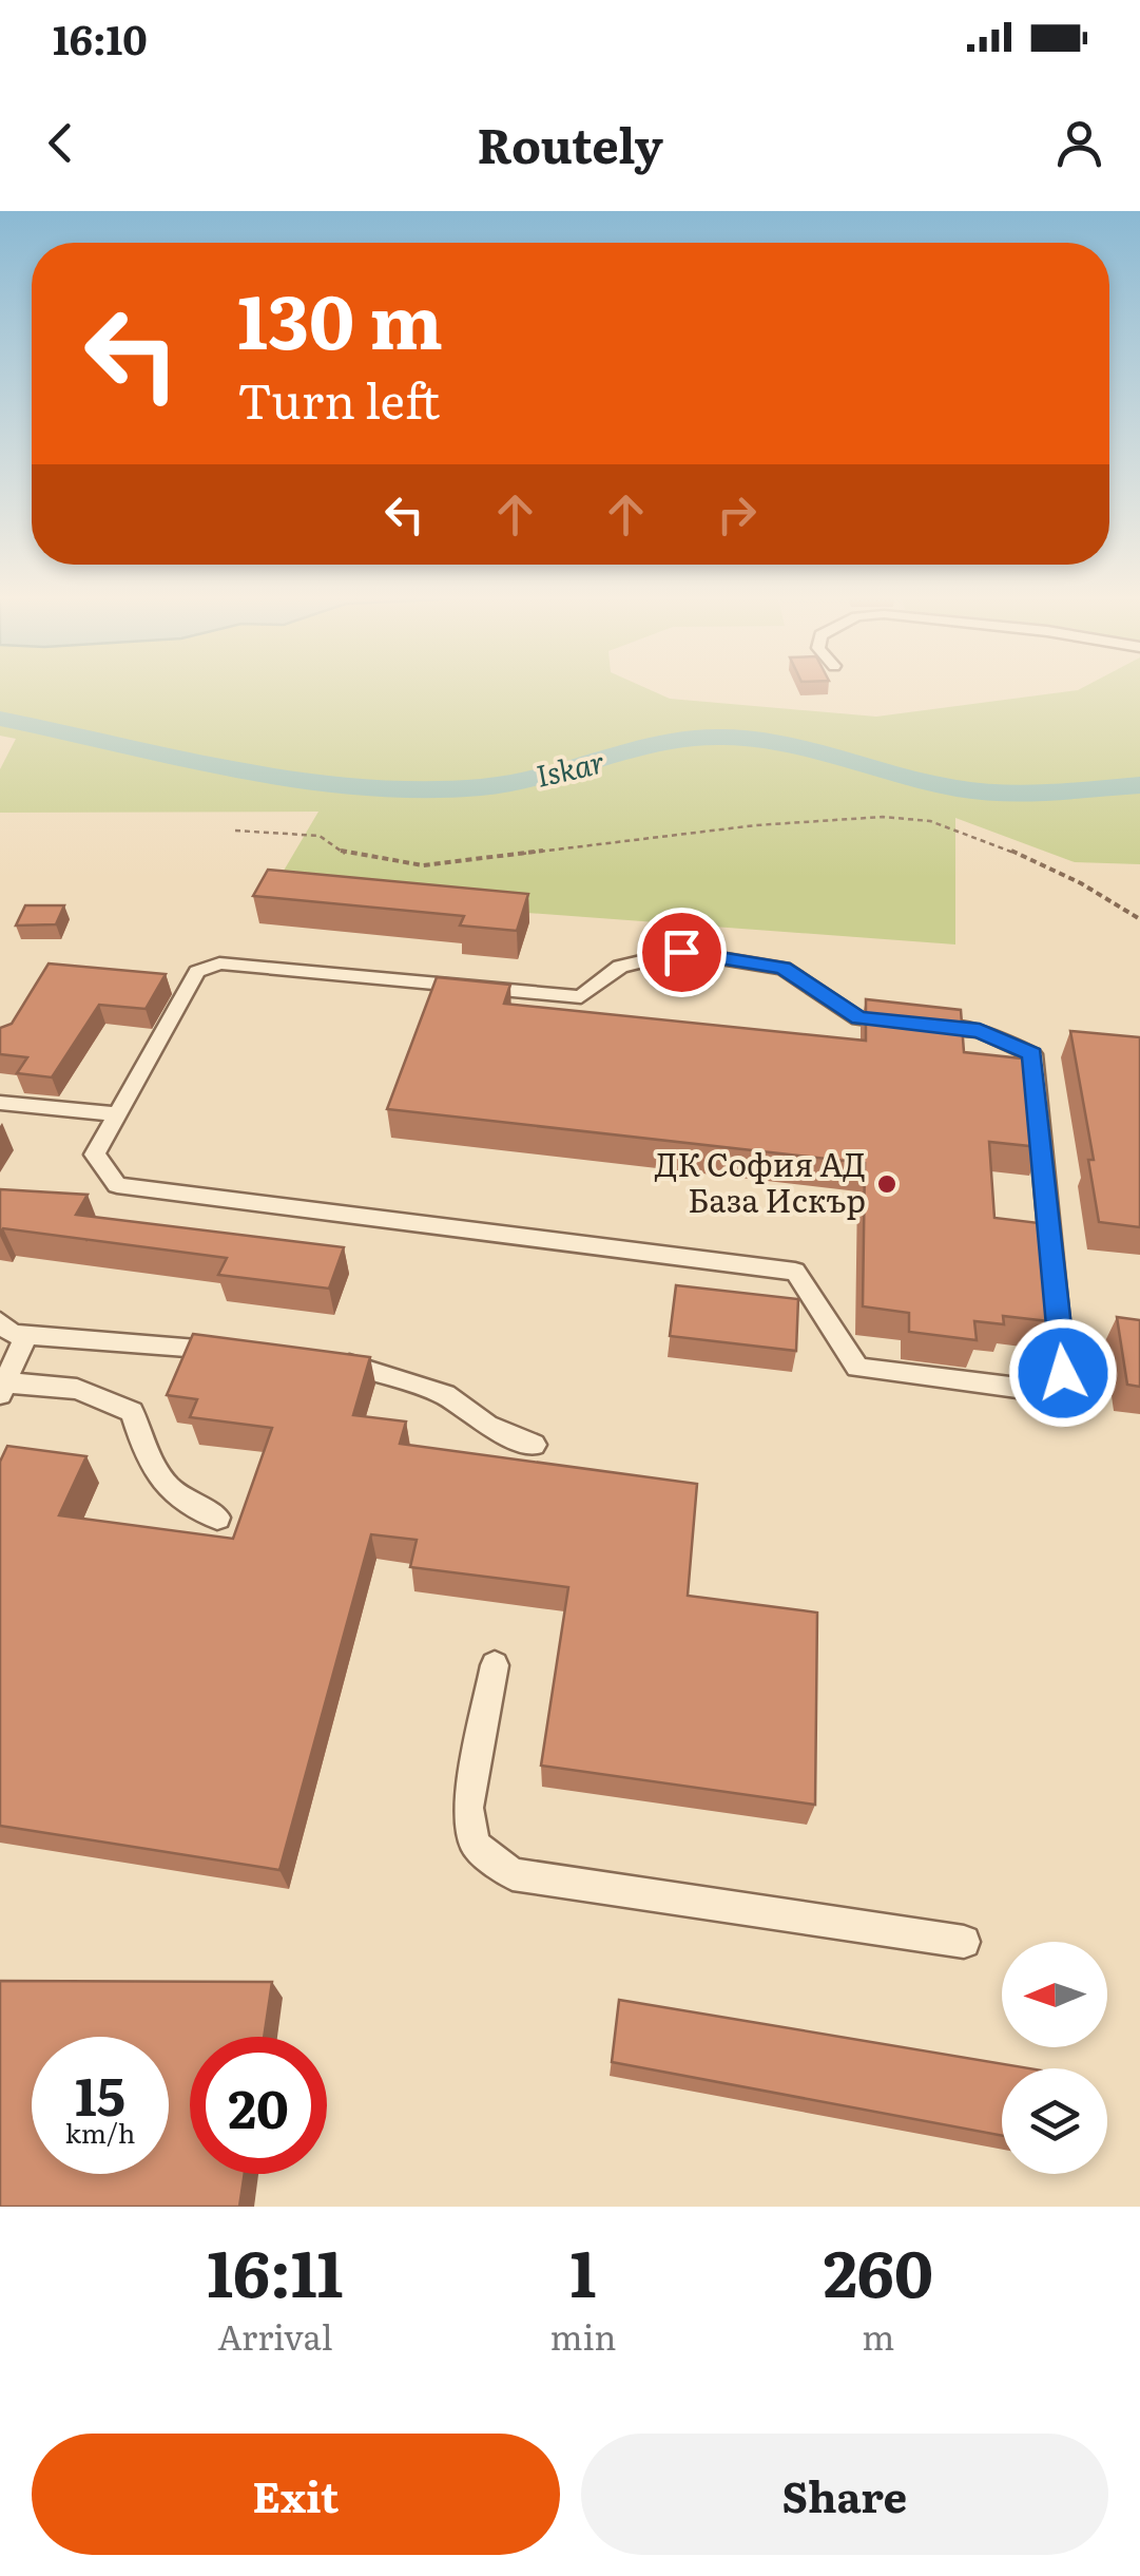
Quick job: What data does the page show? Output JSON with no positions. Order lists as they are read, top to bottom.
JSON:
{
  "water": ["Iskar"],
  "places": ["ДК София АД База Искър"],
  "north": "left",
  "page": {
    "status": "16:10",
    "header": "Routely",
    "turn": ["130 m", "Turn left"],
    "speed": "15 km/h",
    "limit": "20",
    "eta": [
      "16:11",
      "Arrival",
      "1",
      "min",
      "260",
      "m"
    ],
    "buttons": ["Exit", "Share"]
  }
}
